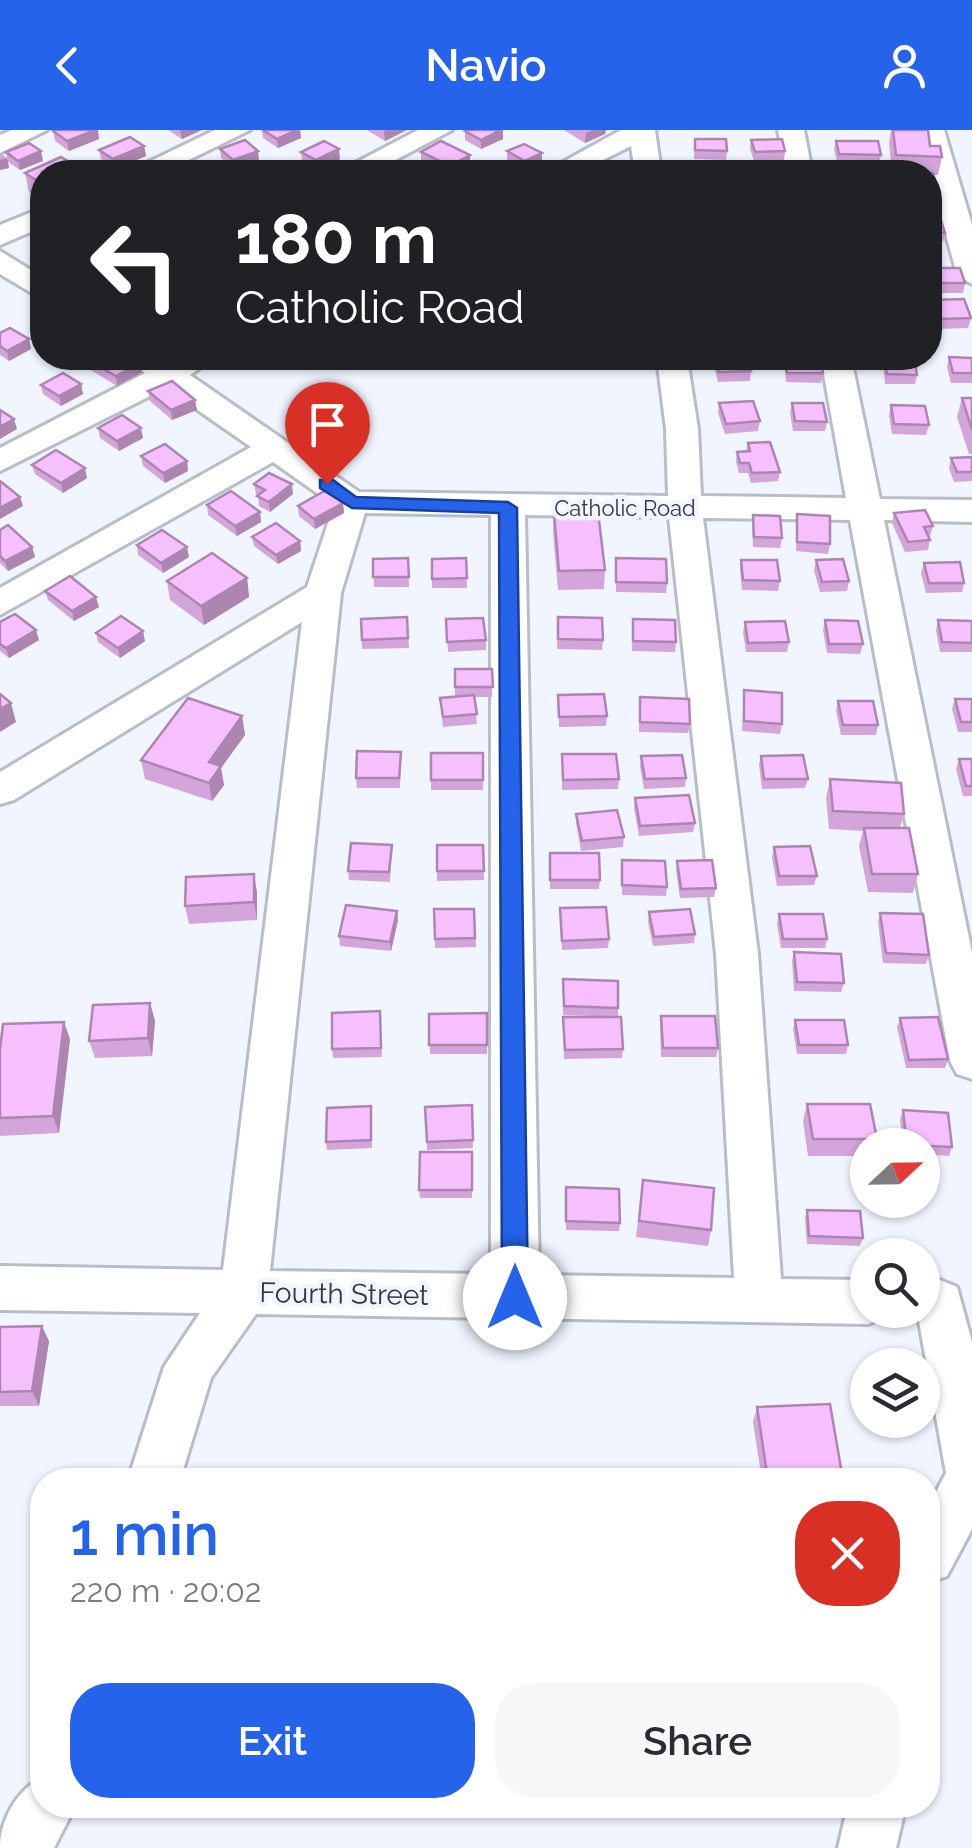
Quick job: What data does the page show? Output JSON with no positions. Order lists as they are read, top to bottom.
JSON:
{
  "streets": {
    "street": ["Catholic Road", "Fourth Street"]
  },
  "north": "right",
  "page": {
    "header": "Navio",
    "turn": ["180 m", "Catholic Road"],
    "heading": ["1 min", "220 m · 20:02"],
    "buttons": ["Exit", "Share"]
  }
}
